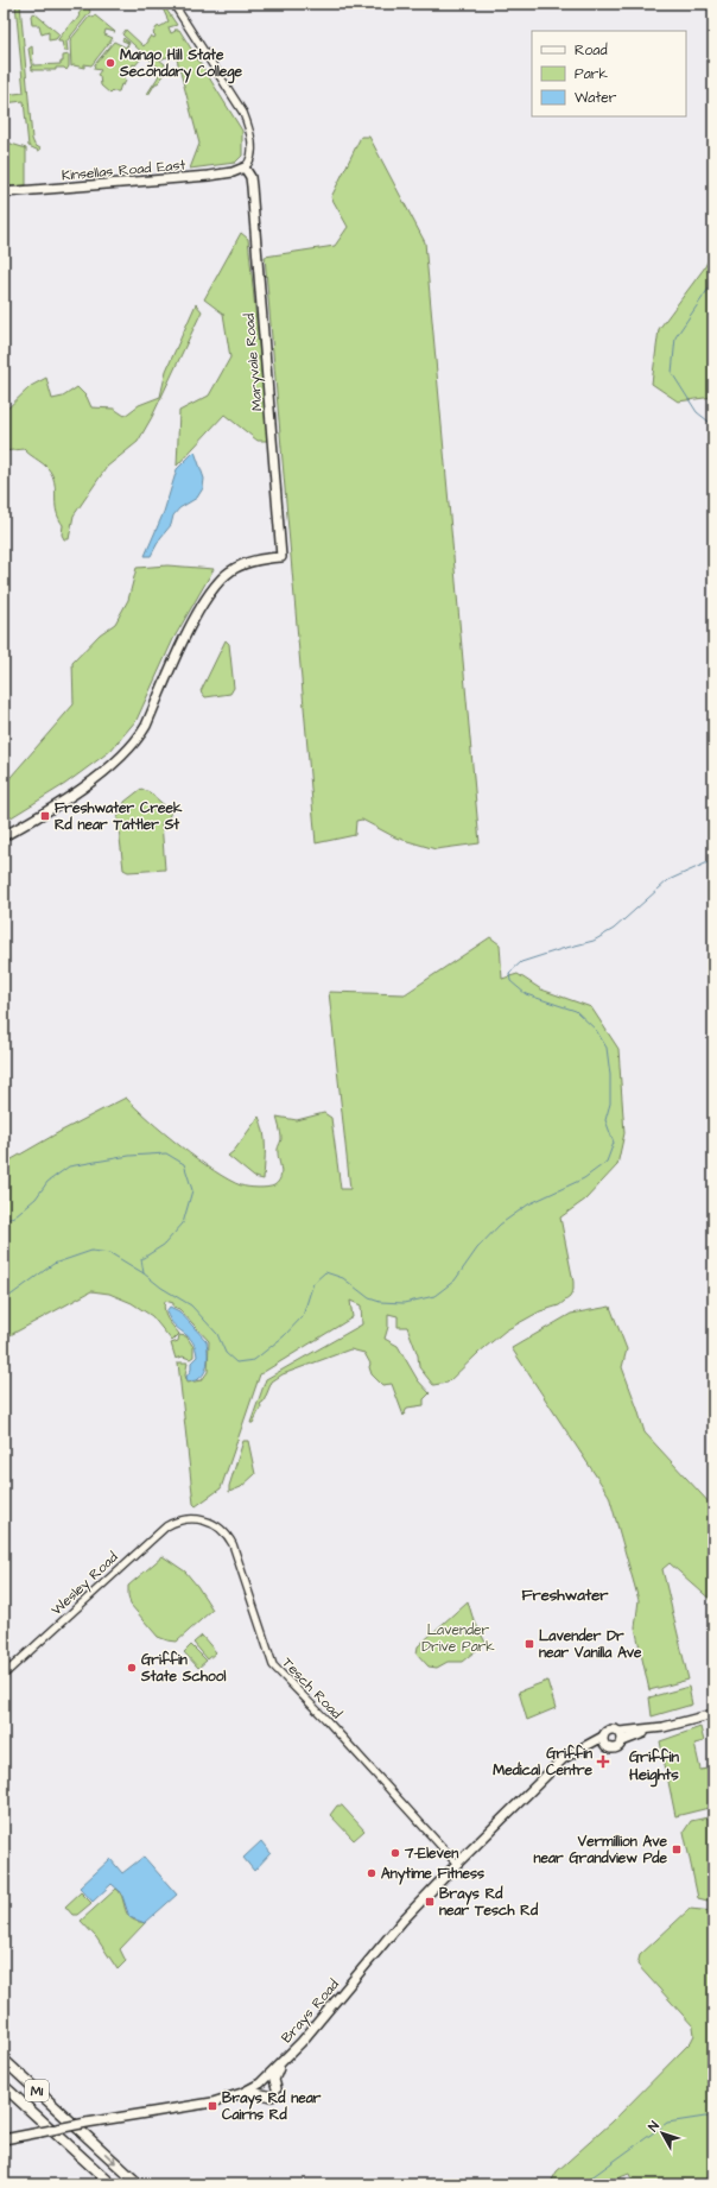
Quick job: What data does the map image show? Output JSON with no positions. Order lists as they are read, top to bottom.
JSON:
{
  "streets": {
    "highway": ["M1"],
    "main road": ["Kinsellas Road East", "Maryvale Road", "Brays Road"],
    "street": ["Wesley Road", "Tesch Road"]
  },
  "crossings": [
    ["Kinsellas Road East", "Maryvale Road"],
    ["Wesley Road", "Tesch Road"],
    ["Tesch Road", "Brays Road"]
  ],
  "districts": ["Freshwater", "Griffin Heights"],
  "parks": ["Lavender Drive Park"],
  "places": {
    "other": [
      "Mango Hill State Secondary College",
      "Griffin State School",
      "7-Eleven",
      "Anytime Fitness"
    ],
    "transit": [
      "Freshwater Creek Rd near Tattler St",
      "Lavender Dr near Vanilla Ave",
      "Vermillion Ave near Grandview Pde",
      "Brays Rd near Tesch Rd",
      "Brays Rd near Cairns Rd"
    ],
    "health": ["Griffin Medical Centre"]
  },
  "legend": ["Road", "Park", "Water"],
  "north": "top left"
}
